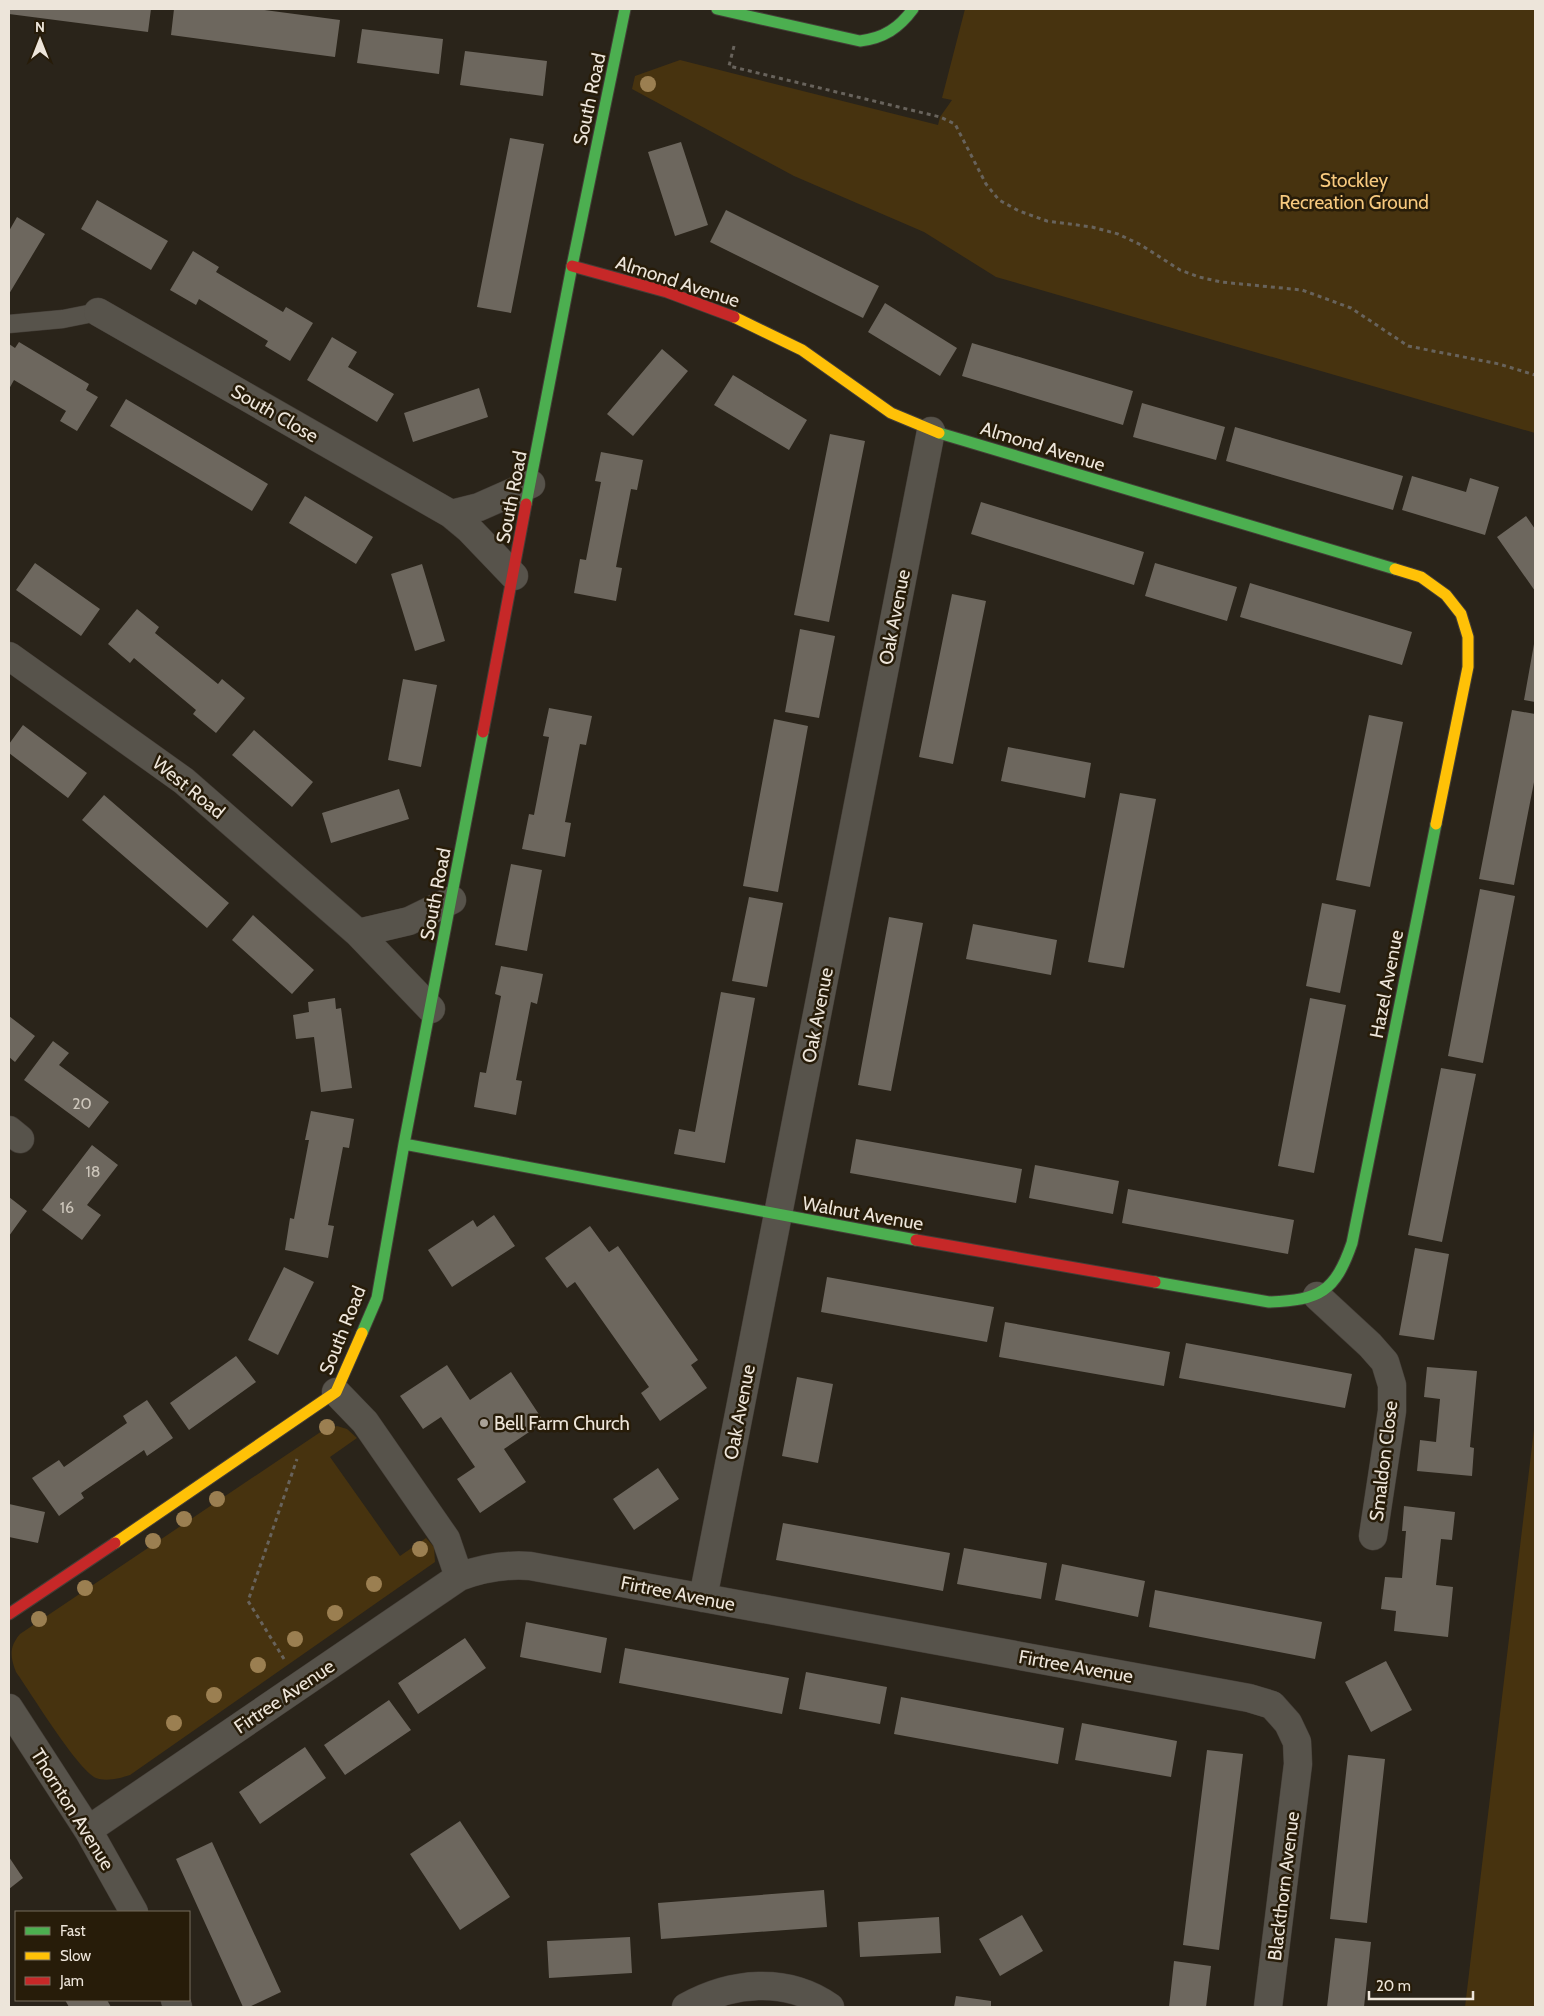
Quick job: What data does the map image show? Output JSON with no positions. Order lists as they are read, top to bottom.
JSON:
{
  "streets": {
    "street": [
      "South Road",
      "Almond Avenue",
      "South Close",
      "Oak Avenue",
      "West Road",
      "Hazel Avenue",
      "Walnut Avenue",
      "Smaldon Close",
      "Firtree Avenue",
      "Thornton Avenue",
      "Blackthorn Avenue"
    ]
  },
  "crossings": [
    ["South Road", "Almond Avenue"],
    ["South Road", "South Close"],
    ["South Road", "West Road"],
    ["South Road", "Walnut Avenue"],
    ["Almond Avenue", "Oak Avenue"],
    ["Almond Avenue", "Hazel Avenue"],
    ["Oak Avenue", "Walnut Avenue"],
    ["Oak Avenue", "Firtree Avenue"],
    ["Hazel Avenue", "Walnut Avenue"],
    ["Hazel Avenue", "Smaldon Close"],
    ["Walnut Avenue", "Smaldon Close"],
    ["Firtree Avenue", "Thornton Avenue"],
    ["Firtree Avenue", "Blackthorn Avenue"]
  ],
  "parks": ["Stockley Recreation Ground"],
  "places": ["Bell Farm Church"],
  "house_numbers": ["20", "18", "16"],
  "legend": ["Fast", "Slow", "Jam"],
  "scale_bar": "20 m",
  "north": "top"
}
